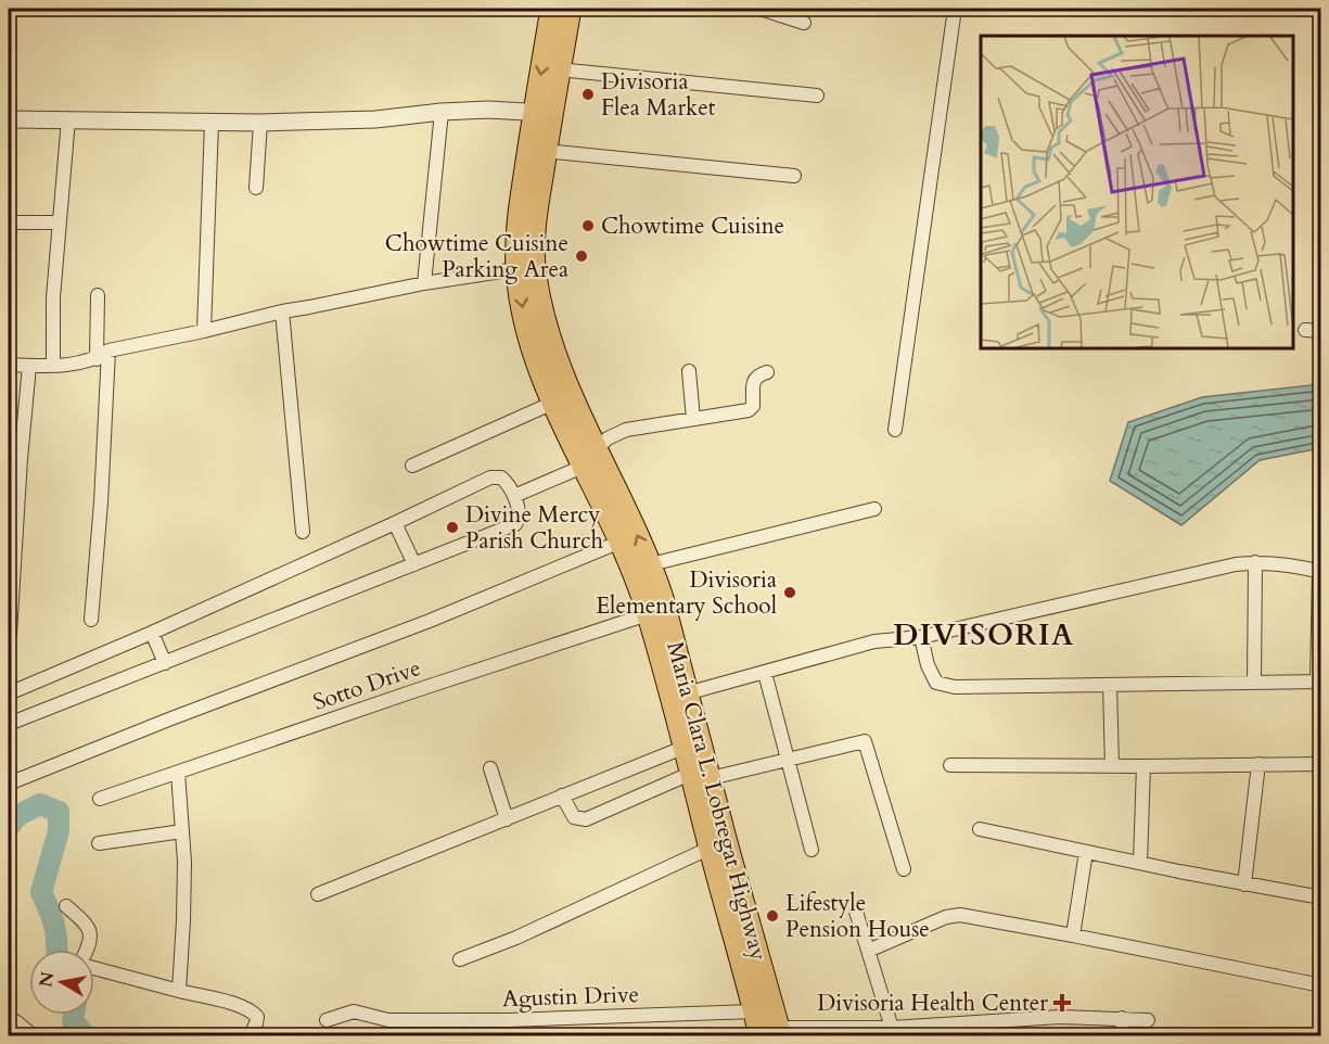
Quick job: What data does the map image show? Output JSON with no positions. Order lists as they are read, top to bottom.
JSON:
{
  "streets": {
    "highway": ["Maria Clara L. Lobregat Highway"],
    "street": ["Sotto Drive", "Agustin Drive"]
  },
  "crossings": [
    ["Sotto Drive", "Maria Clara L. Lobregat Highway"],
    ["Maria Clara L. Lobregat Highway", "Agustin Drive"]
  ],
  "districts": ["DIVISORIA"],
  "places": {
    "other": [
      "Divisoria Flea Market",
      "Chowtime Cuisine",
      "Chowtime Cuisine Parking Area",
      "Divine Mercy Parish Church",
      "Divisoria Elementary School",
      "Lifestyle Pension House"
    ],
    "health": ["Divisoria Health Center"]
  },
  "north": "left"
}
